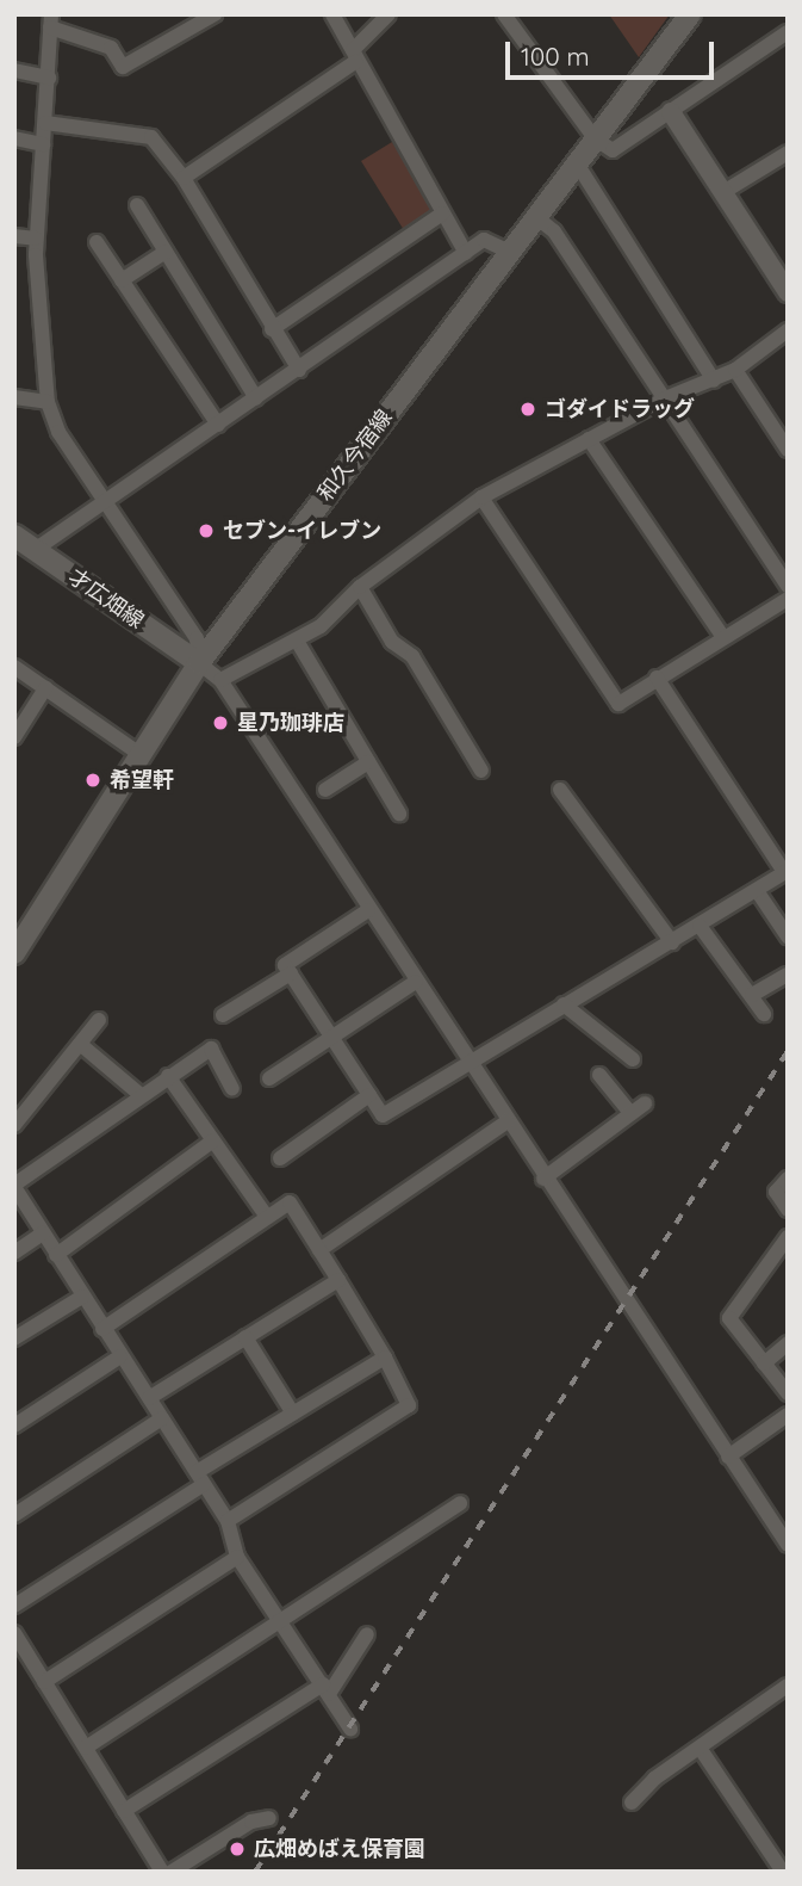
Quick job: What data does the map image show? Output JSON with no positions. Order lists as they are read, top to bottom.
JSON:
{
  "streets": {
    "main road": ["和久今宿線", "才広畑線"]
  },
  "crossings": [
    ["和久今宿線", "才広畑線"]
  ],
  "places": [
    "ゴダイドラッグ",
    "セブン-イレブン",
    "星乃珈琲店",
    "希望軒",
    "広畑めばえ保育園"
  ],
  "scale_bar": "100 m"
}
